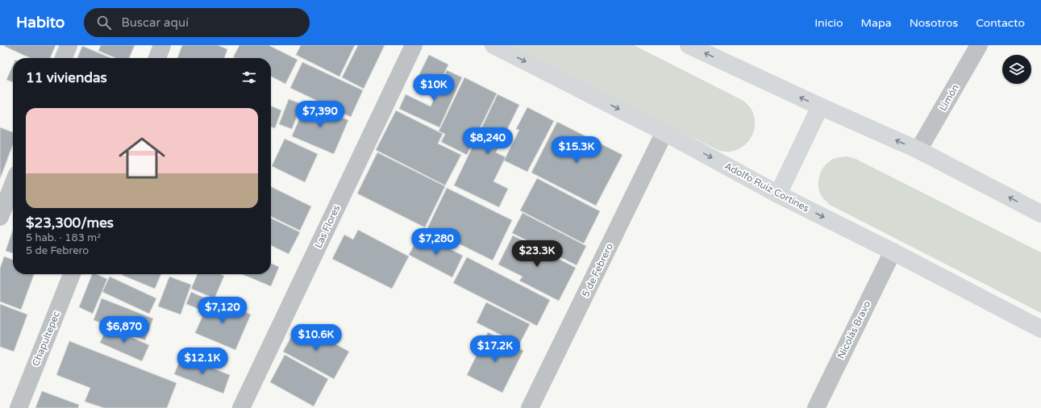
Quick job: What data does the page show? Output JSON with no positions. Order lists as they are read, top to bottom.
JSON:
{
  "streets": {
    "main road": ["Adolfo Ruiz Cortines"],
    "street": [
      "Limón",
      "Las Flores",
      "5 de Febrero",
      "Nicolás Bravo",
      "Chapultepec"
    ]
  },
  "crossings": [
    ["Adolfo Ruiz Cortines", "5 de Febrero"],
    ["Adolfo Ruiz Cortines", "Nicolás Bravo"]
  ],
  "page": {
    "header": "Habito",
    "search": "Buscar aquí",
    "nav": [
      "Inicio",
      "Mapa",
      "Nosotros",
      "Contacto"
    ],
    "heading": "11 viviendas",
    "price": [
      "$10K",
      "$7,390",
      "$8,240",
      "$15.3K",
      "$7,280",
      "$23.3K",
      "$7,120",
      "$6,870",
      "$10.6K",
      "$17.2K",
      "$12.1K"
    ],
    "list": [
      {
        "name": "$23,300/mes",
        "note": "5 hab. · 183 m² · 5 de Febrero"
      }
    ]
  }
}
